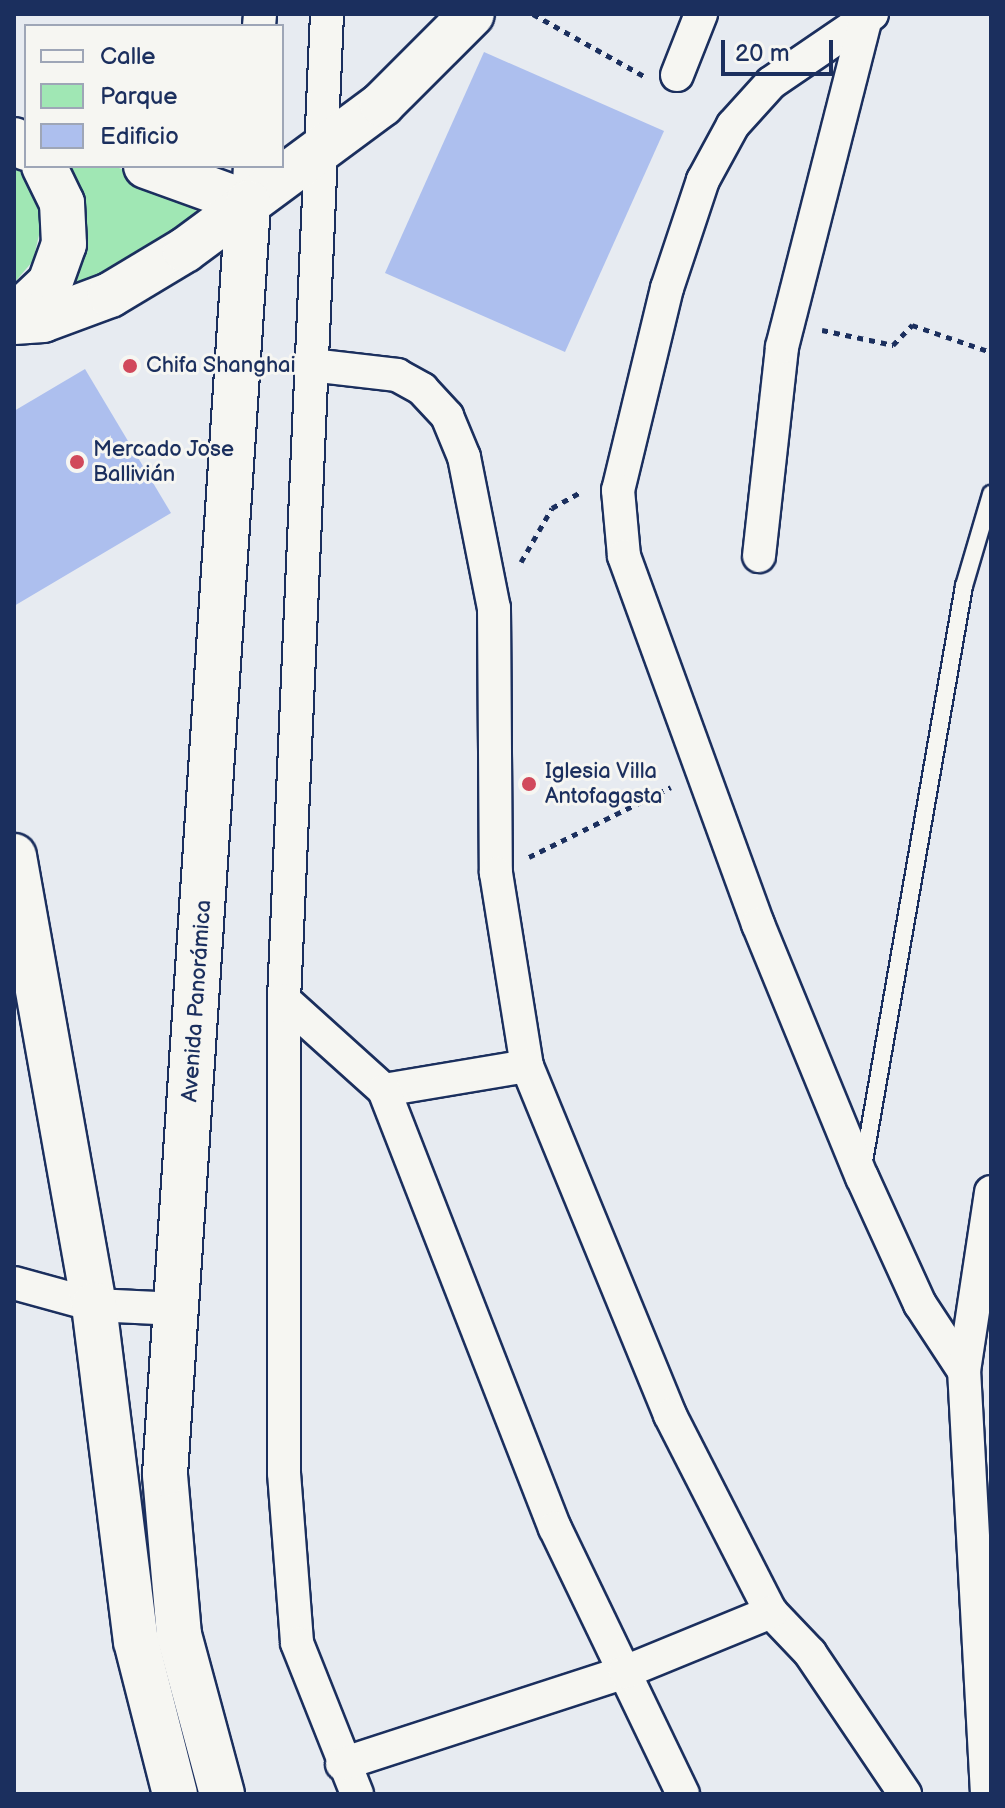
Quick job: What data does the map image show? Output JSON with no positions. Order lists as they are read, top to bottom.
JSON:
{
  "streets": {
    "street": ["Avenida Panorámica"]
  },
  "places": ["Chifa Shanghai", "Mercado Jose Ballivián", "Iglesia Villa Antofagasta"],
  "legend": ["Calle", "Parque", "Edificio"],
  "scale_bar": "20 m"
}
